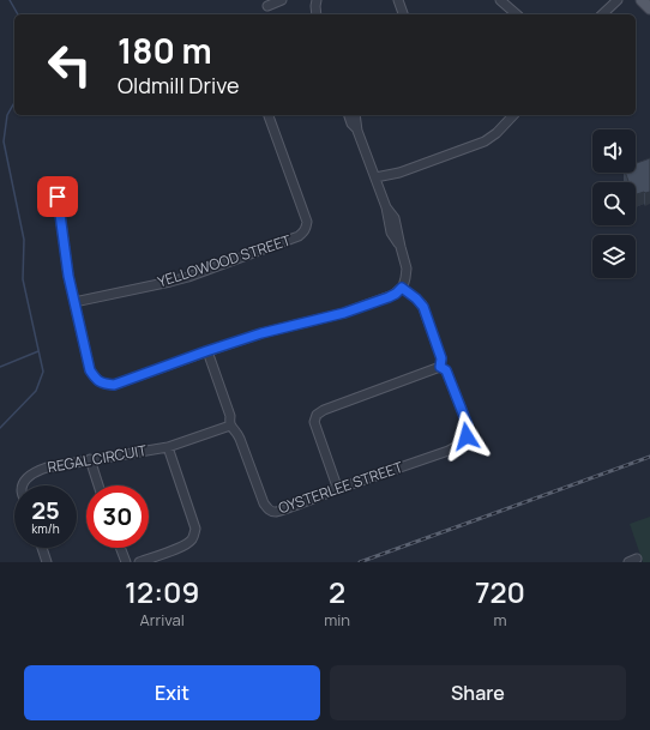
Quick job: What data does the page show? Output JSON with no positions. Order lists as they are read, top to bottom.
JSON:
{
  "streets": {
    "street": ["YELLOWOOD STREET", "REGAL CIRCUIT", "OYSTERLEE STREET"]
  },
  "crossings": [
    ["REGAL CIRCUIT", "OYSTERLEE STREET"]
  ],
  "page": {
    "turn": ["180 m", "Oldmill Drive"],
    "speed": "25 km/h",
    "limit": "30",
    "eta": [
      "12:09",
      "Arrival",
      "2",
      "min",
      "720",
      "m"
    ],
    "buttons": ["Exit", "Share"]
  }
}
